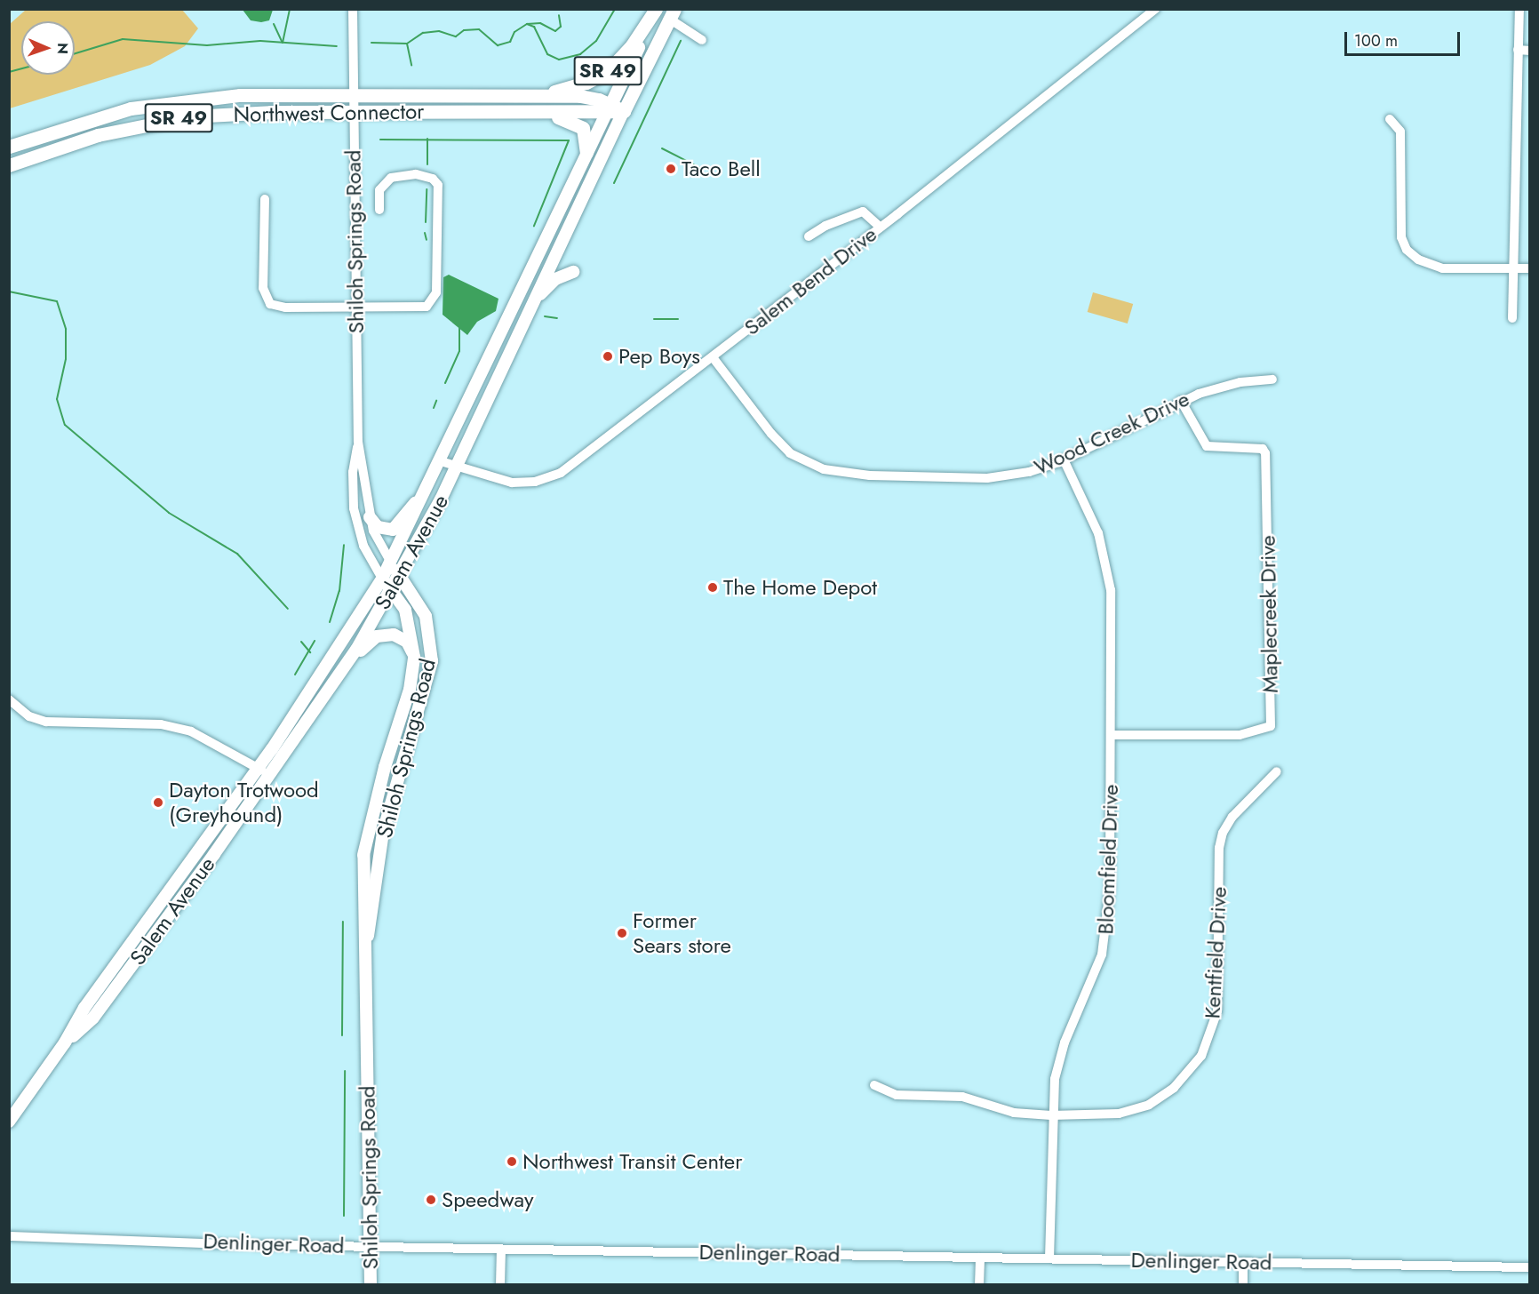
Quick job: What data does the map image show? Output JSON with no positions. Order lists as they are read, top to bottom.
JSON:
{
  "streets": {
    "highway": ["SR 49", "Northwest Connector", "Salem Avenue"],
    "main road": ["Shiloh Springs Road"],
    "street": [
      "Salem Bend Drive",
      "Wood Creek Drive",
      "Maplecreek Drive",
      "Bloomfield Drive",
      "Kentfield Drive",
      "Denlinger Road"
    ]
  },
  "crossings": [
    ["SR 49", "Northwest Connector"],
    ["SR 49", "Shiloh Springs Road"],
    ["SR 49", "Salem Avenue"],
    ["Northwest Connector", "Shiloh Springs Road"],
    ["Northwest Connector", "Salem Avenue"],
    ["Shiloh Springs Road", "Salem Avenue"],
    ["Shiloh Springs Road", "Denlinger Road"],
    ["Salem Bend Drive", "Wood Creek Drive"],
    ["Salem Bend Drive", "Salem Avenue"],
    ["Wood Creek Drive", "Maplecreek Drive"],
    ["Wood Creek Drive", "Bloomfield Drive"],
    ["Maplecreek Drive", "Bloomfield Drive"],
    ["Bloomfield Drive", "Kentfield Drive"],
    ["Bloomfield Drive", "Denlinger Road"]
  ],
  "places": [
    "Taco Bell",
    "Pep Boys",
    "The Home Depot",
    "Dayton Trotwood (Greyhound)",
    "Former Sears store",
    "Northwest Transit Center",
    "Speedway"
  ],
  "scale_bar": "100 m",
  "north": "right"
}
